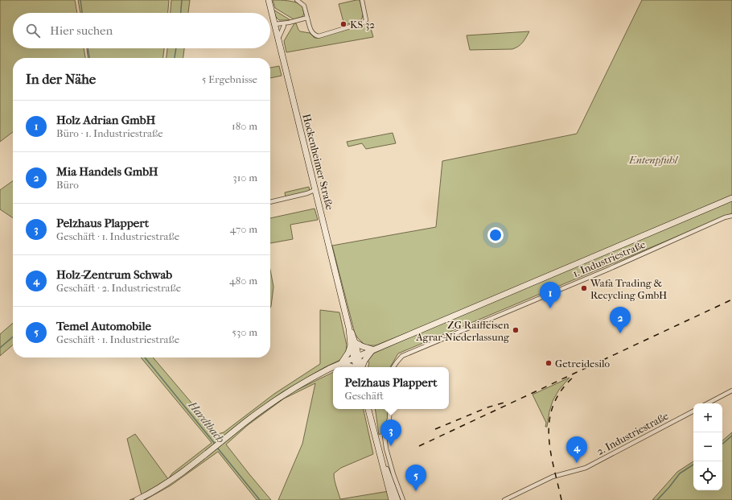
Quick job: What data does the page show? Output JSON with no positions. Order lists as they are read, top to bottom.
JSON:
{
  "streets": {
    "main road": ["Hockenheimer Straße"],
    "street": ["1. Industriestraße", "2. Industriestraße"]
  },
  "water": ["Hardtbach"],
  "parks": ["Entenpfuhl"],
  "places": [
    "KS 32",
    "Wafa Trading & Recycling GmbH",
    "ZG Raiffeisen Agrar-Niederlassung",
    "Getreidesilo"
  ],
  "page": {
    "search": "Hier suchen",
    "heading": ["In der Nähe", "5 Ergebnisse"],
    "list": [
      {
        "mark": "1",
        "name": "Holz Adrian GmbH",
        "note": "Büro · 1. Industriestraße",
        "value": "180 m"
      },
      {
        "mark": "2",
        "name": "Mia Handels GmbH",
        "note": "Büro",
        "value": "310 m"
      },
      {
        "mark": "3",
        "name": "Pelzhaus Plappert",
        "note": "Geschäft · 1. Industriestraße",
        "value": "470 m"
      },
      {
        "mark": "4",
        "name": "Holz-Zentrum Schwab",
        "note": "Geschäft · 2. Industriestraße",
        "value": "480 m"
      },
      {
        "mark": "5",
        "name": "Temel Automobile",
        "note": "Geschäft · 1. Industriestraße",
        "value": "530 m"
      }
    ],
    "pins": [
      "1",
      "2",
      "3",
      "4",
      "5"
    ],
    "popup": ["Pelzhaus Plappert", "Geschäft"],
    "map_buttons": ["+", "−"]
  }
}
